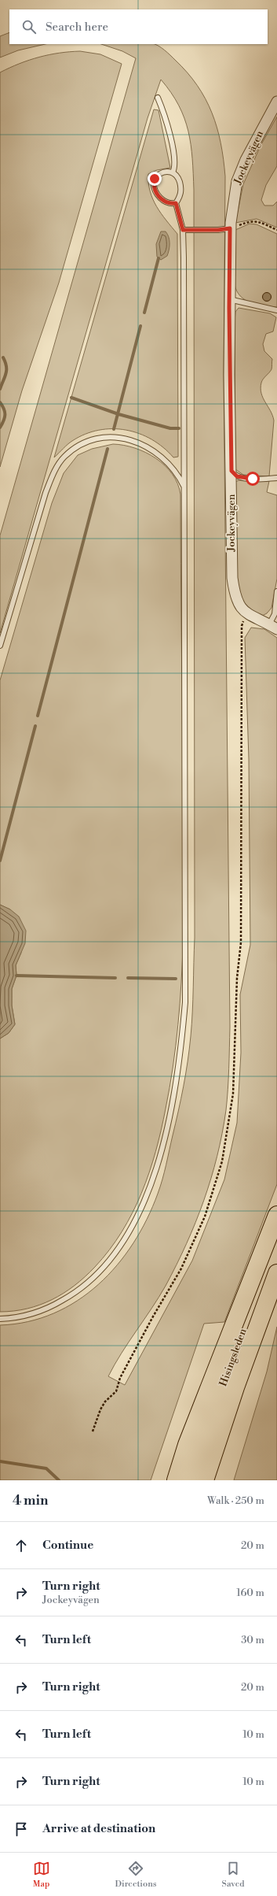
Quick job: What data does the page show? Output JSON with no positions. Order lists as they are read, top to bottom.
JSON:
{
  "streets": {
    "highway": ["Hisingsleden"],
    "street": ["Jockeyvägen"]
  },
  "page": {
    "search": "Search here",
    "heading": ["4 min", "Walk · 250 m"],
    "list": [
      ["Continue", "20 m"],
      ["Turn right", "Jockeyvägen", "160 m"],
      ["Turn left", "30 m"],
      ["Turn right", "20 m"],
      ["Turn left", "10 m"],
      ["Turn right", "10 m"],
      "Arrive at destination"
    ],
    "nav": ["Map", "Directions", "Saved"]
  }
}
